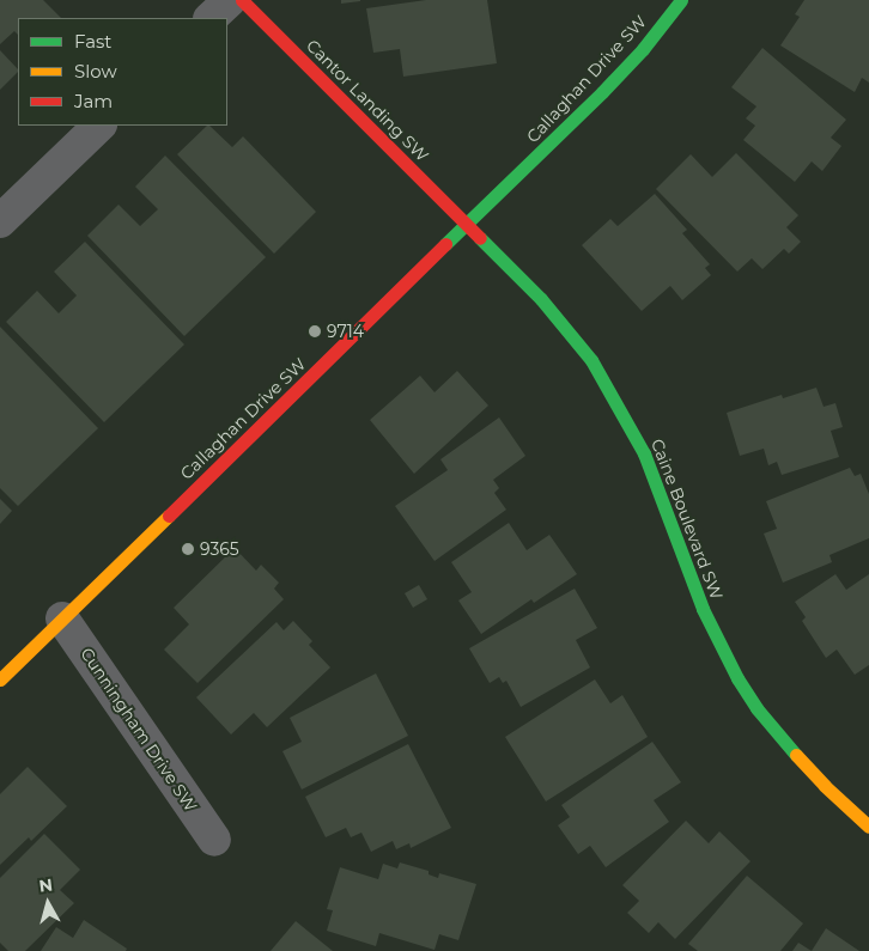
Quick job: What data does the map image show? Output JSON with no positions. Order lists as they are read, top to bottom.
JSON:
{
  "streets": {
    "street": [
      "Callaghan Drive SW",
      "Cantor Landing SW",
      "Caine Boulevard SW",
      "Cunningham Drive SW"
    ]
  },
  "crossings": [
    ["Callaghan Drive SW", "Cantor Landing SW"],
    ["Callaghan Drive SW", "Caine Boulevard SW"],
    ["Callaghan Drive SW", "Cunningham Drive SW"],
    ["Cantor Landing SW", "Caine Boulevard SW"]
  ],
  "places": ["9714", "9365"],
  "legend": ["Fast", "Slow", "Jam"],
  "north": "top"
}
